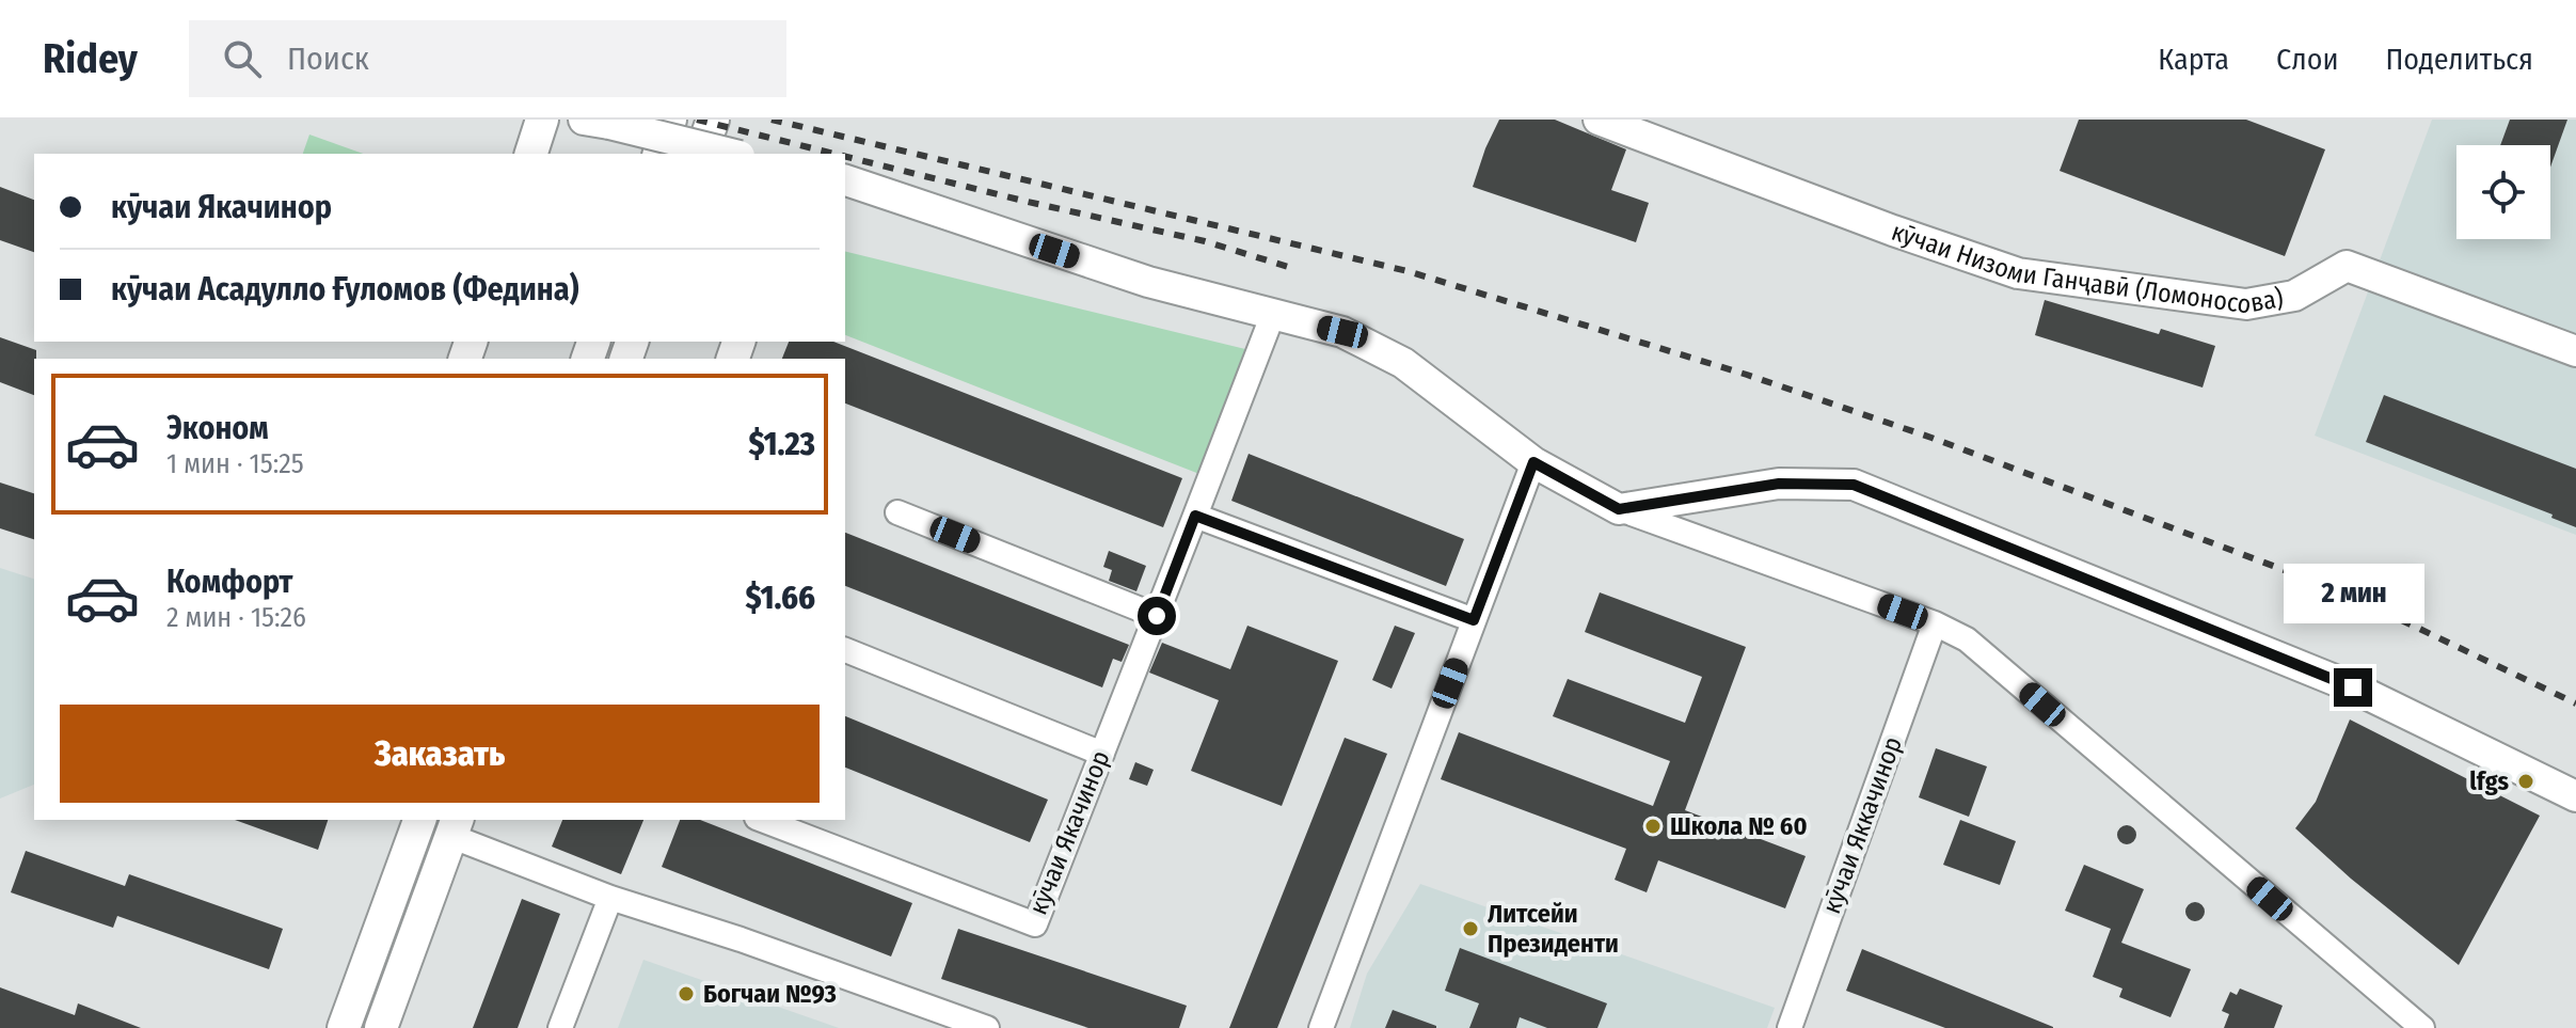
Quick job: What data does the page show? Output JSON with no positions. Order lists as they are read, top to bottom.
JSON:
{
  "streets": {
    "street": ["кӯчаи Низоми Ганҷавӣ (Ломоносова)", "кӯчаи Яккачинор", "кӯчаи Якачинор"]
  },
  "places": [
    "lfgs",
    "Школа № 60",
    "Литсейи Президенти",
    "Богчаи №93"
  ],
  "page": {
    "header": "Ridey",
    "search": "Поиск",
    "nav": ["Карта", "Слои", "Поделиться"],
    "banner": ["кӯчаи Якачинор", "кӯчаи Асадулло Ғуломов (Федина)"],
    "list": [
      {
        "name": "Эконом",
        "note": "1 мин · 15:25",
        "value": "$1.23"
      },
      {
        "name": "Комфорт",
        "note": "2 мин · 15:26",
        "value": "$1.66"
      }
    ],
    "bubble": "2 мин",
    "buttons": "Заказать"
  }
}
